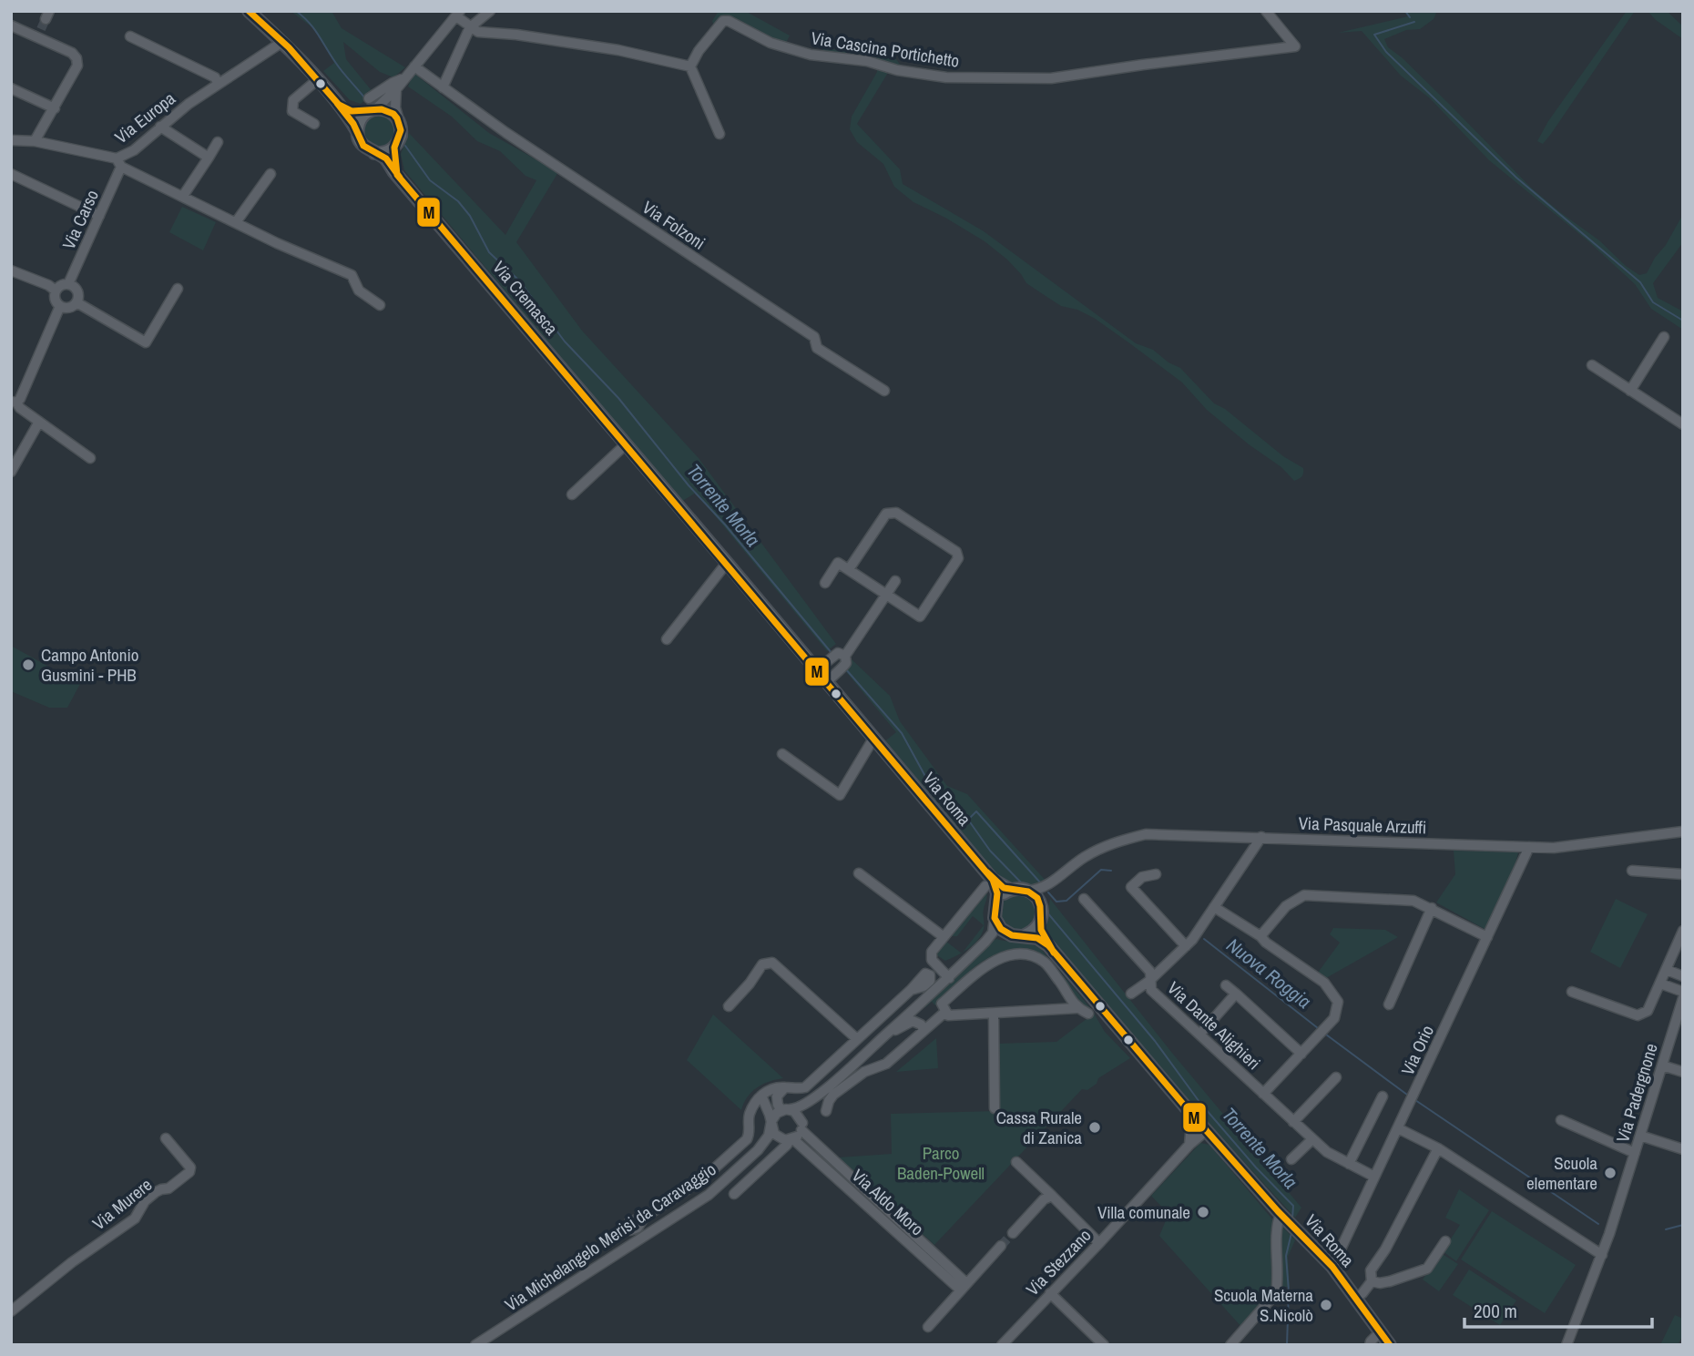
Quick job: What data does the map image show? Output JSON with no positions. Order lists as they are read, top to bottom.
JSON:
{
  "streets": {
    "main road": ["Via Cremasca", "Via Roma"],
    "street": [
      "Via Cascina Portichetto",
      "Via Europa",
      "Via Carso",
      "Via Folzoni",
      "Via Pasquale Arzuffi",
      "Via Dante Alighieri",
      "Via Orio",
      "Via Padergnone",
      "Via Aldo Moro",
      "Via Murere",
      "Via Michelangelo Merisi da Caravaggio",
      "Via Stezzano"
    ]
  },
  "crossings": [
    ["Via Europa", "Via Carso"],
    ["Via Cremasca", "Via Roma"],
    ["Via Roma", "Via Pasquale Arzuffi"],
    ["Via Roma", "Via Orio"],
    ["Via Roma", "Via Michelangelo Merisi da Caravaggio"],
    ["Via Roma", "Via Stezzano"],
    ["Via Pasquale Arzuffi", "Via Orio"],
    ["Via Pasquale Arzuffi", "Via Michelangelo Merisi da Caravaggio"],
    ["Via Dante Alighieri", "Via Orio"],
    ["Via Aldo Moro", "Via Michelangelo Merisi da Caravaggio"]
  ],
  "water": ["Torrente Morla", "Nuova Roggia"],
  "parks": ["Parco Baden-Powell"],
  "places": [
    "Campo Antonio Gusmini - PHB",
    "Cassa Rurale di Zanica",
    "Scuola elementare",
    "Villa comunale",
    "Scuola Materna S.Nicolò"
  ],
  "lines": ["transit line M"],
  "scale_bar": "200 m"
}
